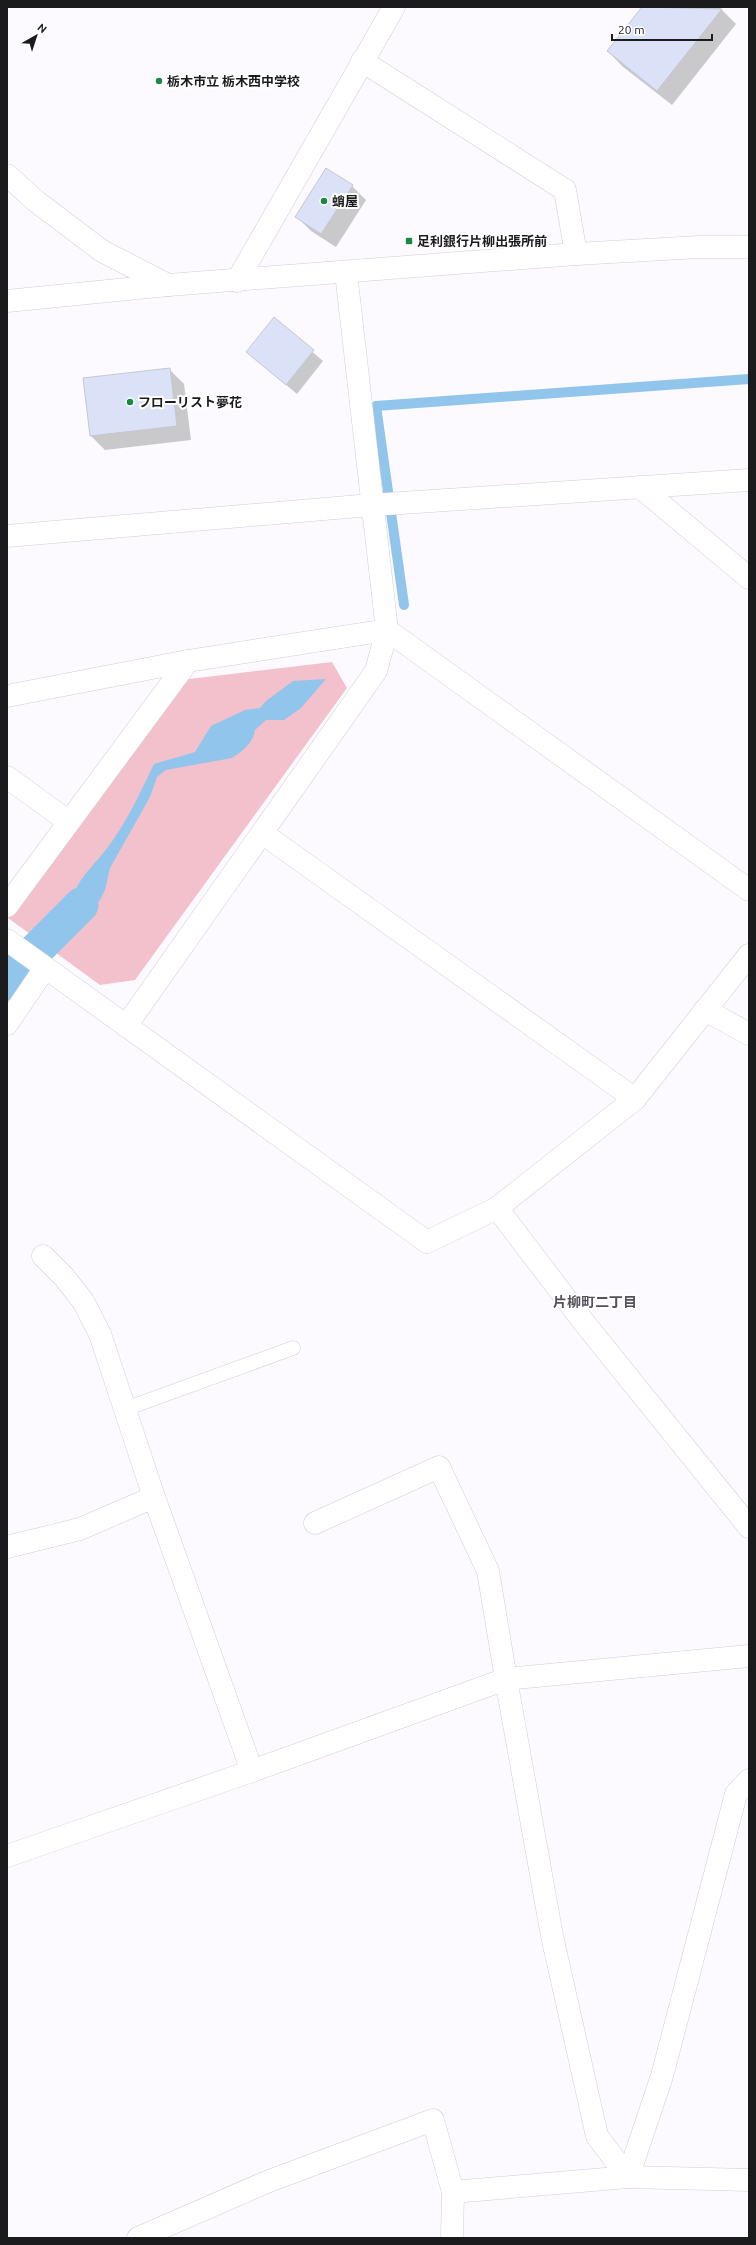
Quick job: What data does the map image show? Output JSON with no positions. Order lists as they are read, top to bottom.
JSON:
{
  "districts": ["片柳町二丁目"],
  "places": {
    "other": ["栃木市立 栃木西中学校", "蛸屋", "フローリスト夢花"],
    "transit": ["足利銀行片柳出張所前"]
  },
  "scale_bar": "20 m",
  "north": "top right"
}
